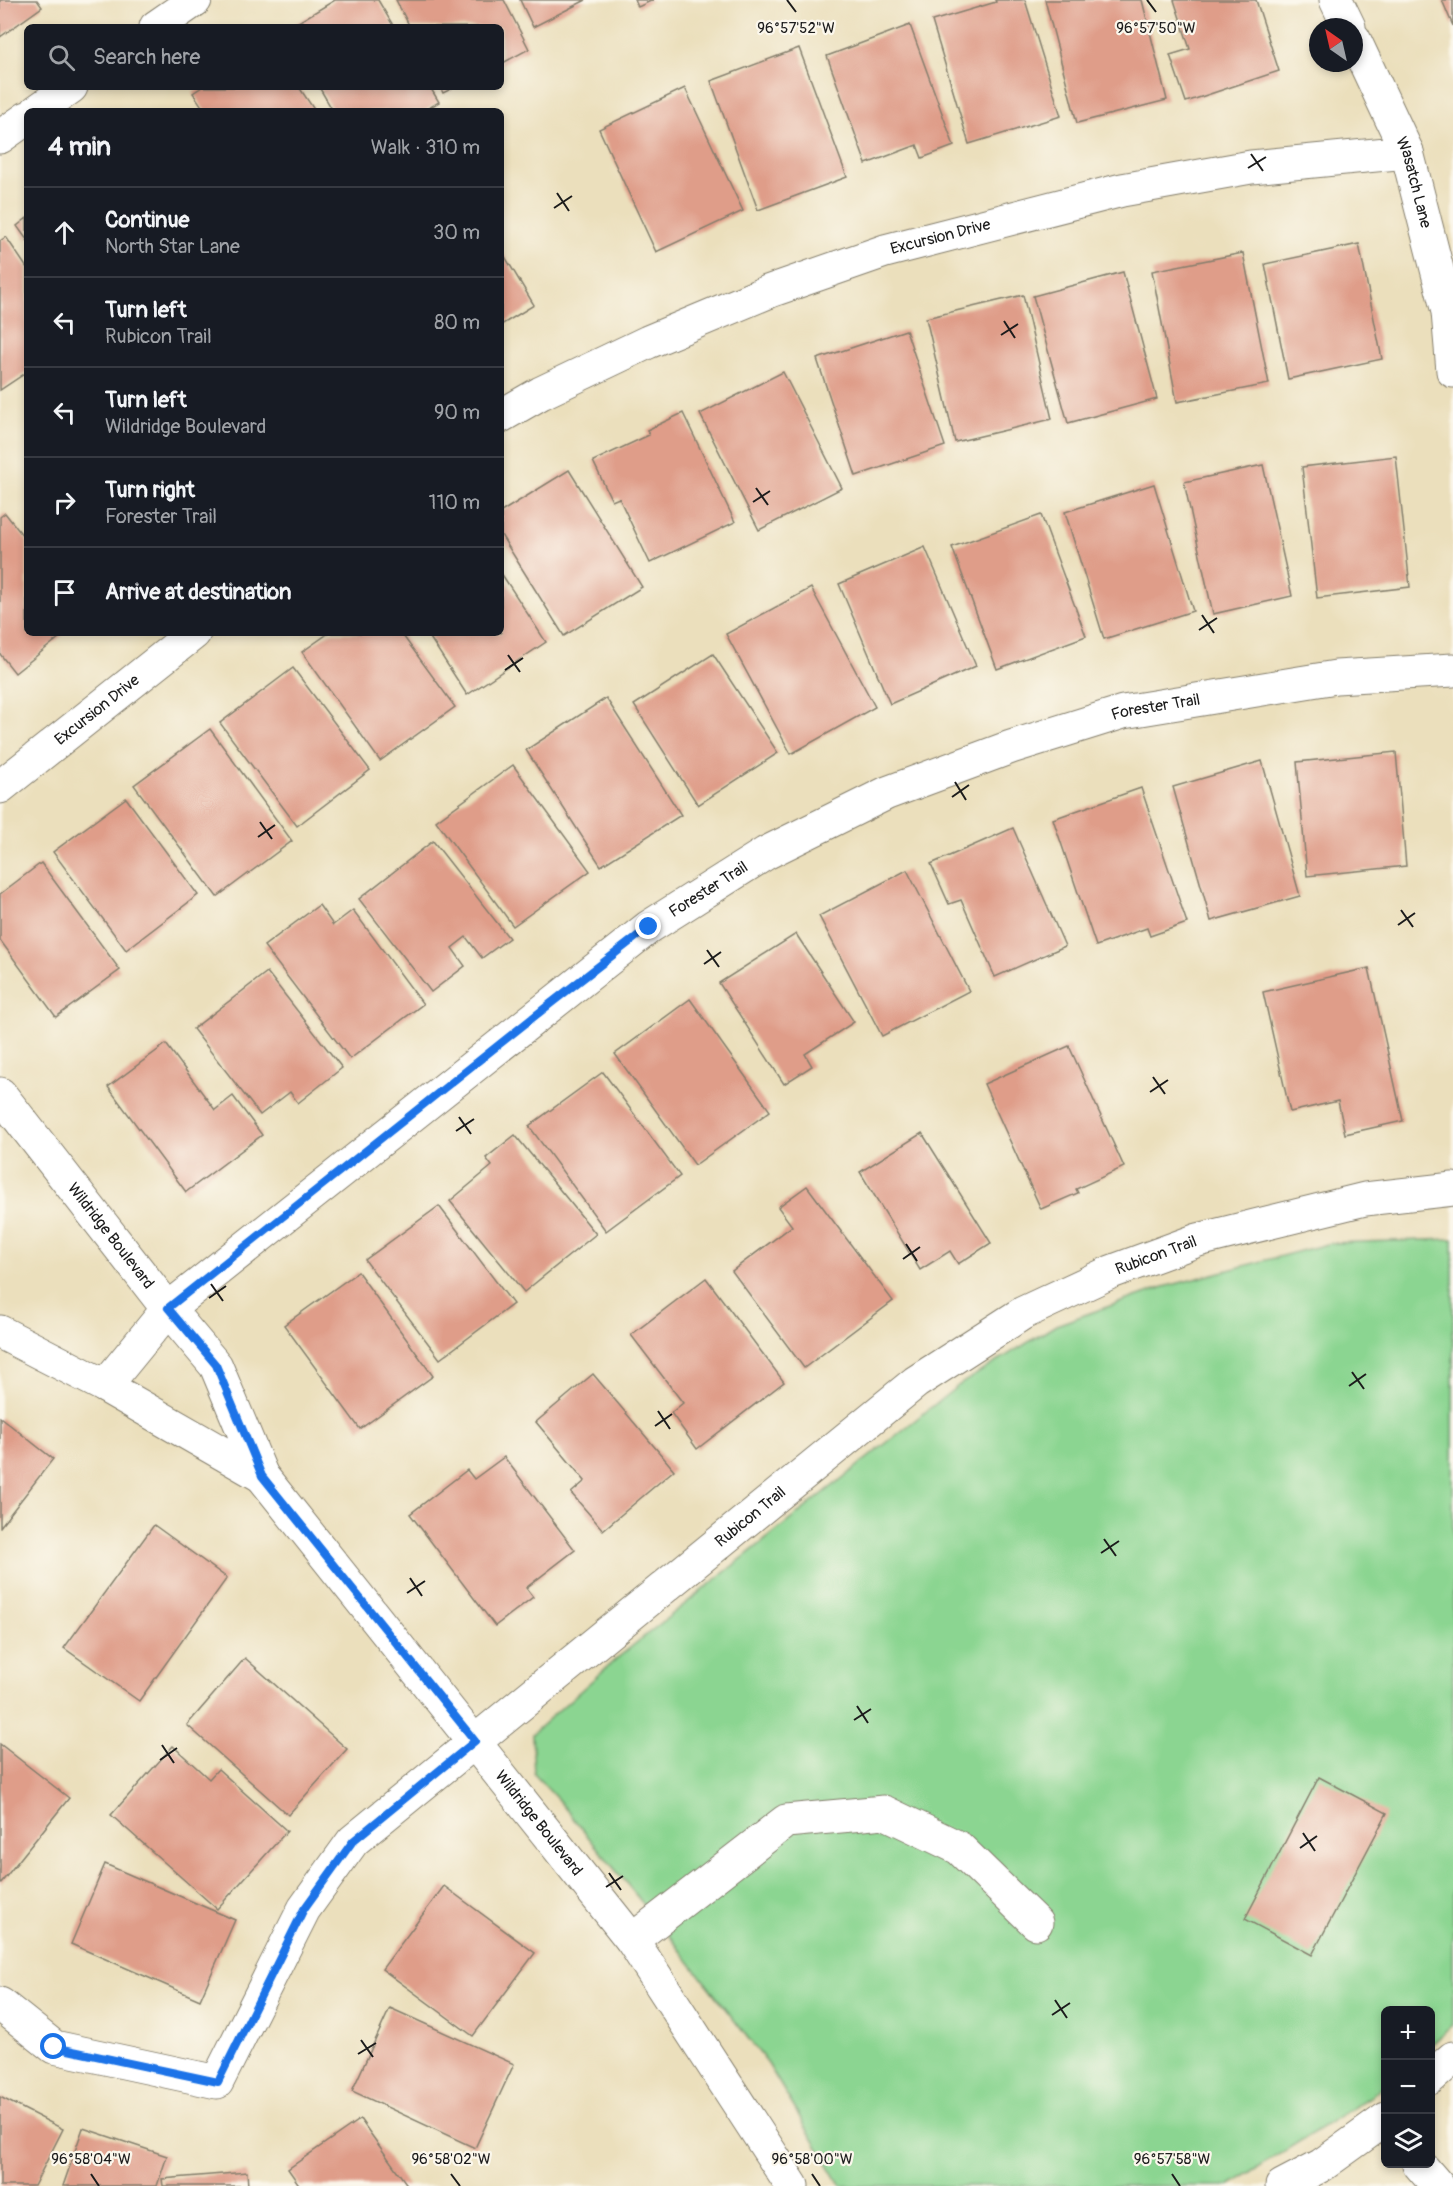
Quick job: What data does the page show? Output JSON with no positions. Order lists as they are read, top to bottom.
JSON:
{
  "streets": {
    "street": [
      "Wasatch Lane",
      "Excursion Drive",
      "Forester Trail",
      "Wildridge Boulevard",
      "Rubicon Trail"
    ]
  },
  "crossings": [
    ["Wasatch Lane", "Excursion Drive"],
    ["Forester Trail", "Wildridge Boulevard"],
    ["Wildridge Boulevard", "Rubicon Trail"]
  ],
  "north": "top left",
  "page": {
    "search": "Search here",
    "heading": ["4 min", "Walk · 310 m"],
    "list": [
      ["Continue", "North Star Lane", "30 m"],
      ["Turn left", "Rubicon Trail", "80 m"],
      ["Turn left", "Wildridge Boulevard", "90 m"],
      ["Turn right", "Forester Trail", "110 m"],
      "Arrive at destination"
    ],
    "map_buttons": ["+", "−"]
  },
  "coordinates": [
    "96°57'52\"W",
    "96°57'50\"W",
    "96°58'04\"W",
    "96°58'02\"W",
    "96°58'00\"W",
    "96°57'58\"W"
  ]
}
